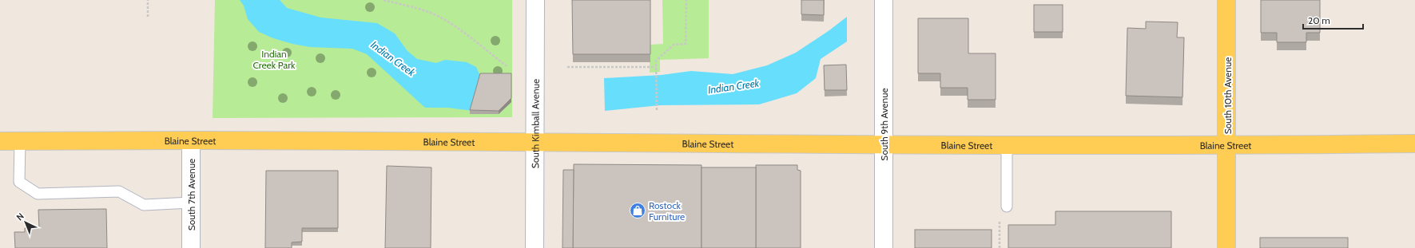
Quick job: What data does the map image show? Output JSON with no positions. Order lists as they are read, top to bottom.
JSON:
{
  "streets": {
    "main road": ["South 10th Avenue", "Blaine Street"],
    "street": ["South Kimball Avenue", "South 9th Avenue", "South 7th Avenue"]
  },
  "crossings": [
    ["South 10th Avenue", "Blaine Street"],
    ["South Kimball Avenue", "Blaine Street"],
    ["South 9th Avenue", "Blaine Street"],
    ["Blaine Street", "South 7th Avenue"]
  ],
  "water": ["Indian Creek"],
  "parks": ["Indian Creek Park"],
  "places": {
    "shop": ["Rostock Furniture"]
  },
  "scale_bar": "20 m",
  "north": "top left"
}
